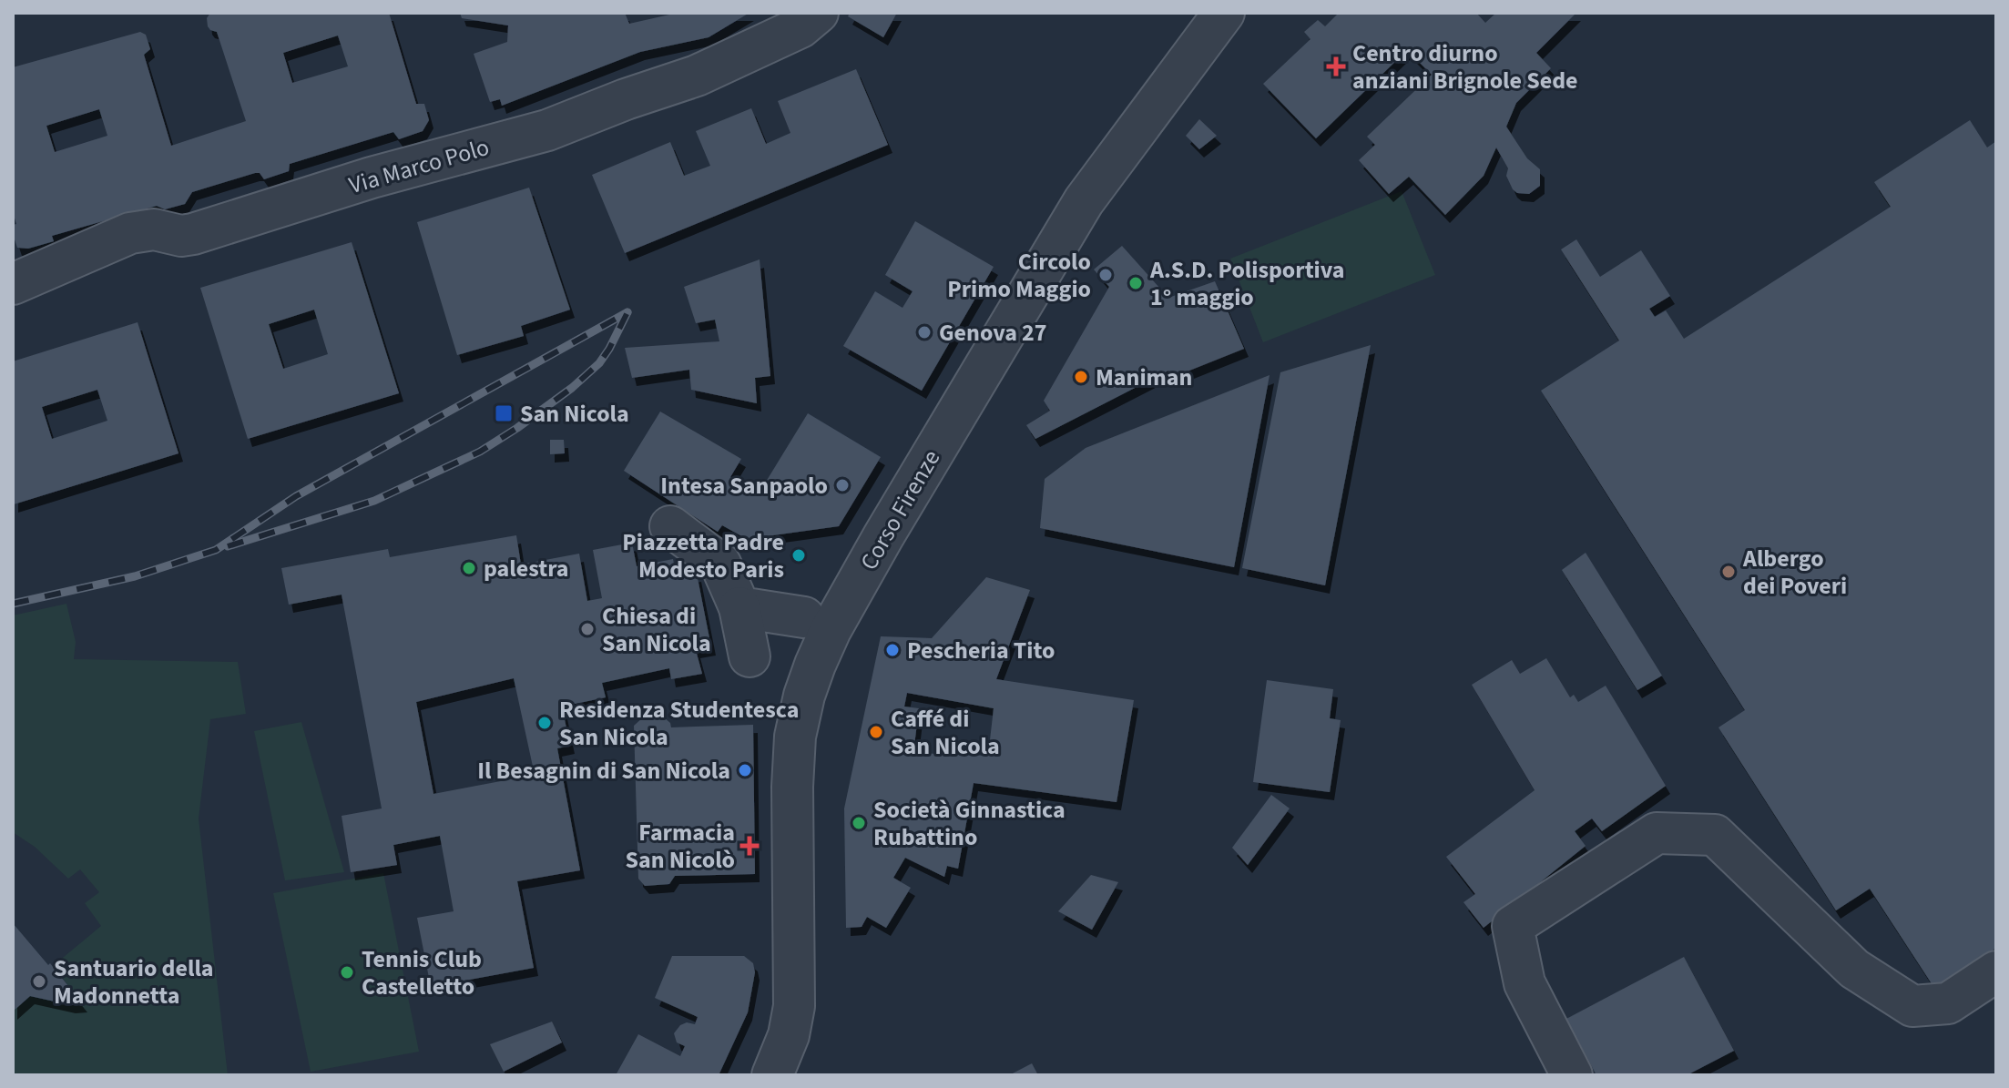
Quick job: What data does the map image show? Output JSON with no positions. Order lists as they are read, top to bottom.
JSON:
{
  "streets": {
    "street": ["Via Marco Polo", "Corso Firenze"]
  },
  "places": {
    "health": ["Centro diurno anziani Brignole Sede", "Farmacia San Nicolò"],
    "other": [
      "Circolo Primo Maggio",
      "A.S.D. Polisportiva 1° maggio",
      "Genova 27",
      "Maniman",
      "Intesa Sanpaolo",
      "Piazzetta Padre Modesto Paris",
      "palestra",
      "Albergo dei Poveri",
      "Chiesa di San Nicola",
      "Pescheria Tito",
      "Residenza Studentesca San Nicola",
      "Caffé di San Nicola",
      "Il Besagnin di San Nicola",
      "Società Ginnastica Rubattino",
      "Tennis Club Castelletto",
      "Santuario della Madonnetta"
    ],
    "transit": ["San Nicola"]
  }
}
